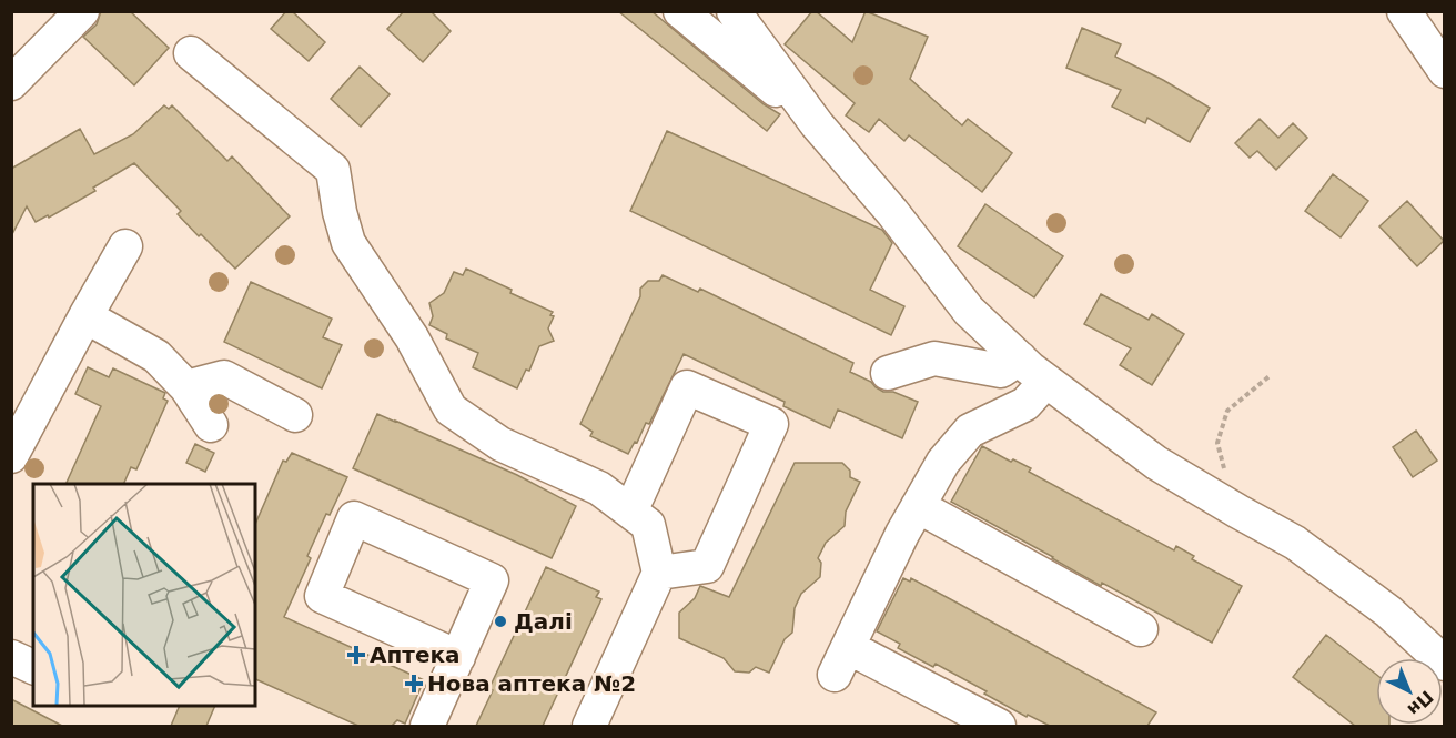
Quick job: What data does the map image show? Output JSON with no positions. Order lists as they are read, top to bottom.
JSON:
{
  "places": {
    "other": ["Далі"],
    "health": ["Аптека", "Нова аптека №2"]
  },
  "north": "bottom right"
}
